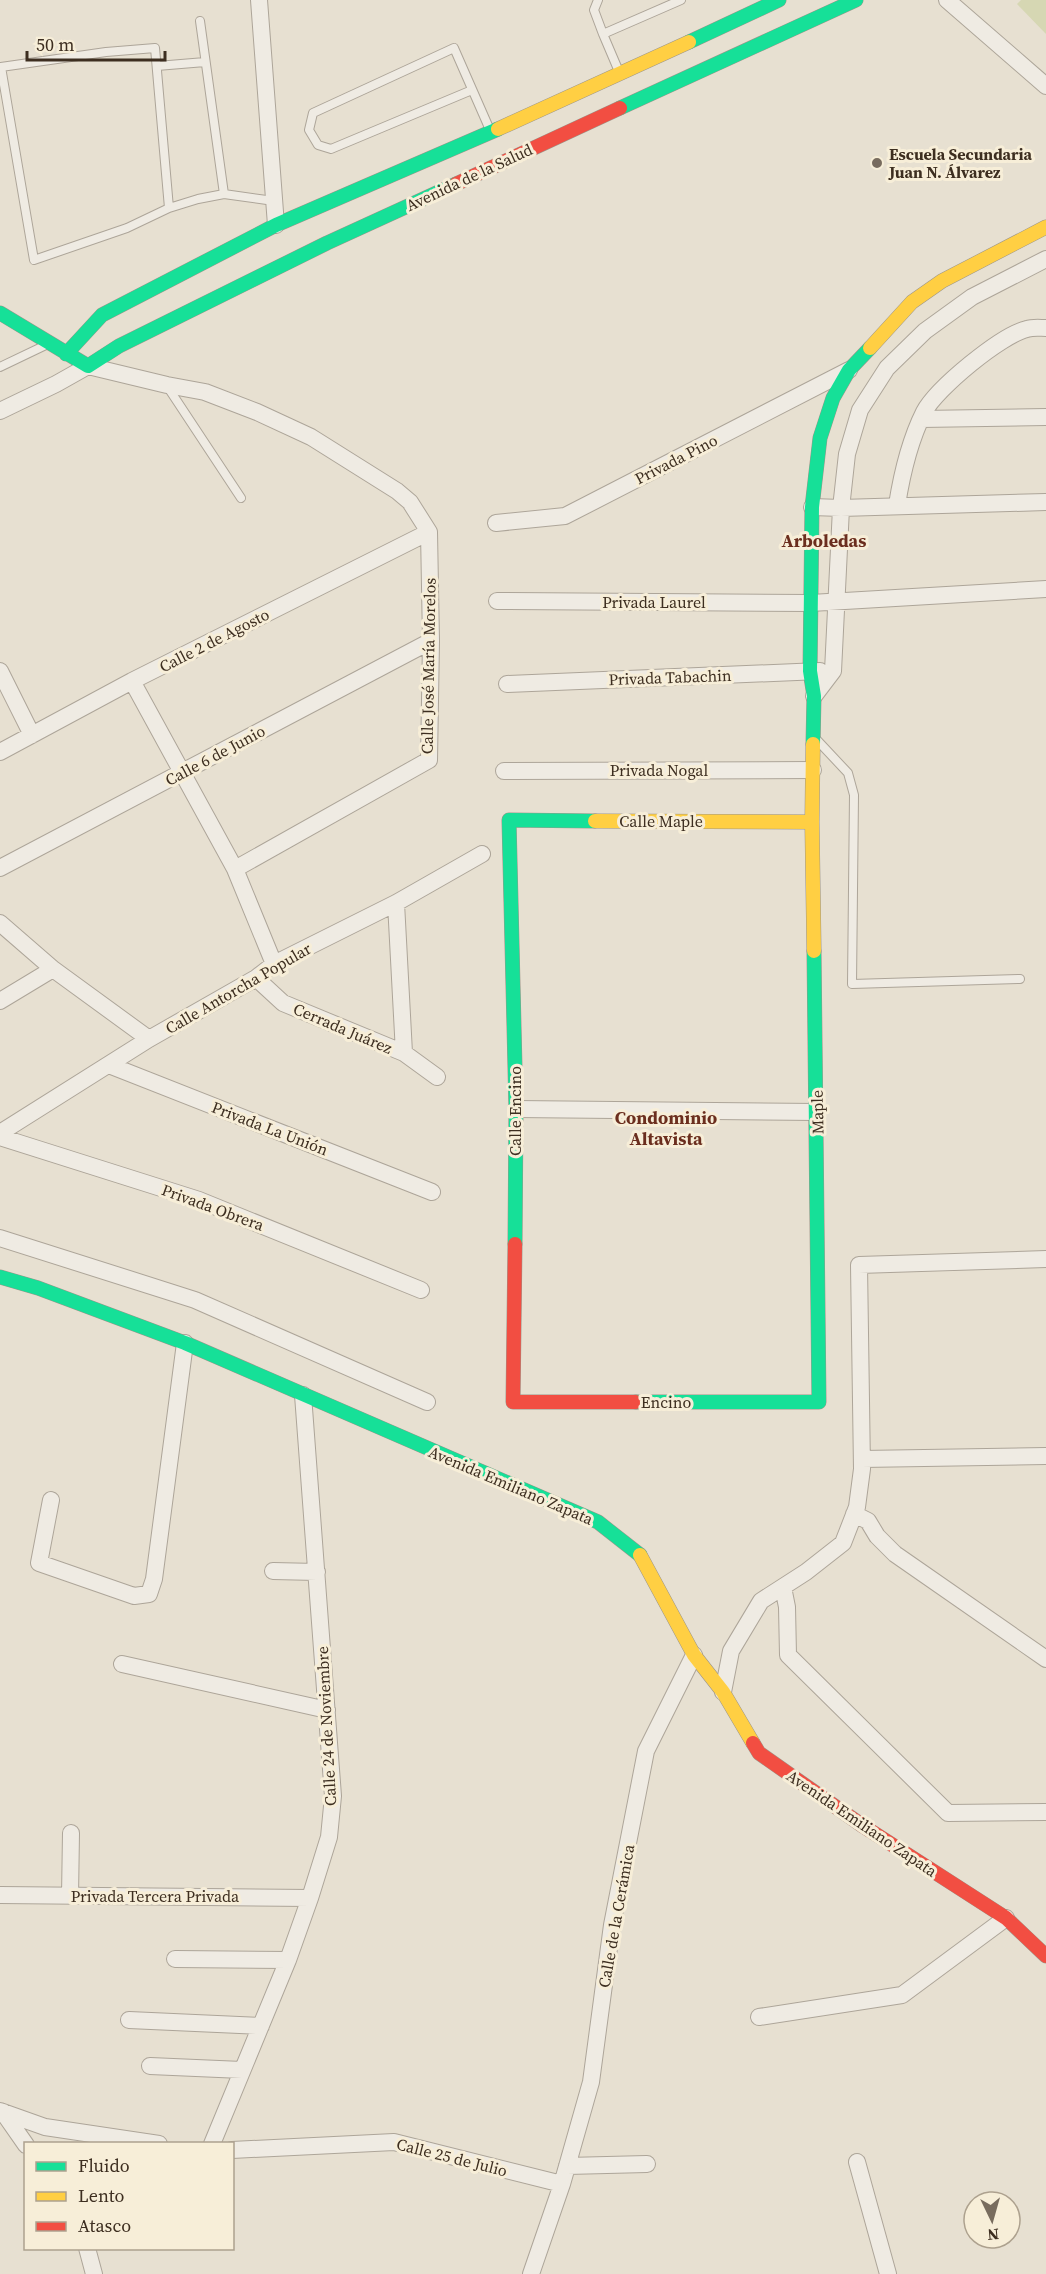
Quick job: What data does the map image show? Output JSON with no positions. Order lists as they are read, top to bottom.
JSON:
{
  "streets": {
    "street": [
      "Avenida de la Salud",
      "Privada Pino",
      "Privada Laurel",
      "Calle 2 de Agosto",
      "Calle José María Morelos",
      "Privada Tabachin",
      "Calle 6 de Junio",
      "Privada Nogal",
      "Calle Maple",
      "Calle Antorcha Popular",
      "Cerrada Juárez",
      "Calle Encino",
      "Maple",
      "Privada La Unión",
      "Privada Obrera",
      "Encino",
      "Avenida Emiliano Zapata",
      "Calle 24 de Noviembre",
      "Privada Tercera Privada",
      "Calle de la Cerámica",
      "Calle 25 de Julio"
    ]
  },
  "crossings": [
    ["Privada Pino", "Maple"],
    ["Privada Laurel", "Maple"],
    ["Calle 2 de Agosto", "Calle José María Morelos"],
    ["Calle José María Morelos", "Calle 6 de Junio"],
    ["Privada Tabachin", "Maple"],
    ["Privada Nogal", "Maple"],
    ["Calle Maple", "Calle Encino"],
    ["Calle Maple", "Maple"],
    ["Calle Antorcha Popular", "Cerrada Juárez"],
    ["Calle Antorcha Popular", "Privada La Unión"],
    ["Calle Antorcha Popular", "Privada Obrera"],
    ["Calle Encino", "Encino"],
    ["Maple", "Encino"],
    ["Avenida Emiliano Zapata", "Calle 24 de Noviembre"],
    ["Avenida Emiliano Zapata", "Calle de la Cerámica"],
    ["Calle 24 de Noviembre", "Privada Tercera Privada"],
    ["Calle de la Cerámica", "Calle 25 de Julio"]
  ],
  "districts": ["Arboledas", "Condominio Altavista"],
  "places": ["Escuela Secundaria Juan N. Álvarez"],
  "legend": ["Fluido", "Lento", "Atasco"],
  "scale_bar": "50 m",
  "north": "bottom"
}
